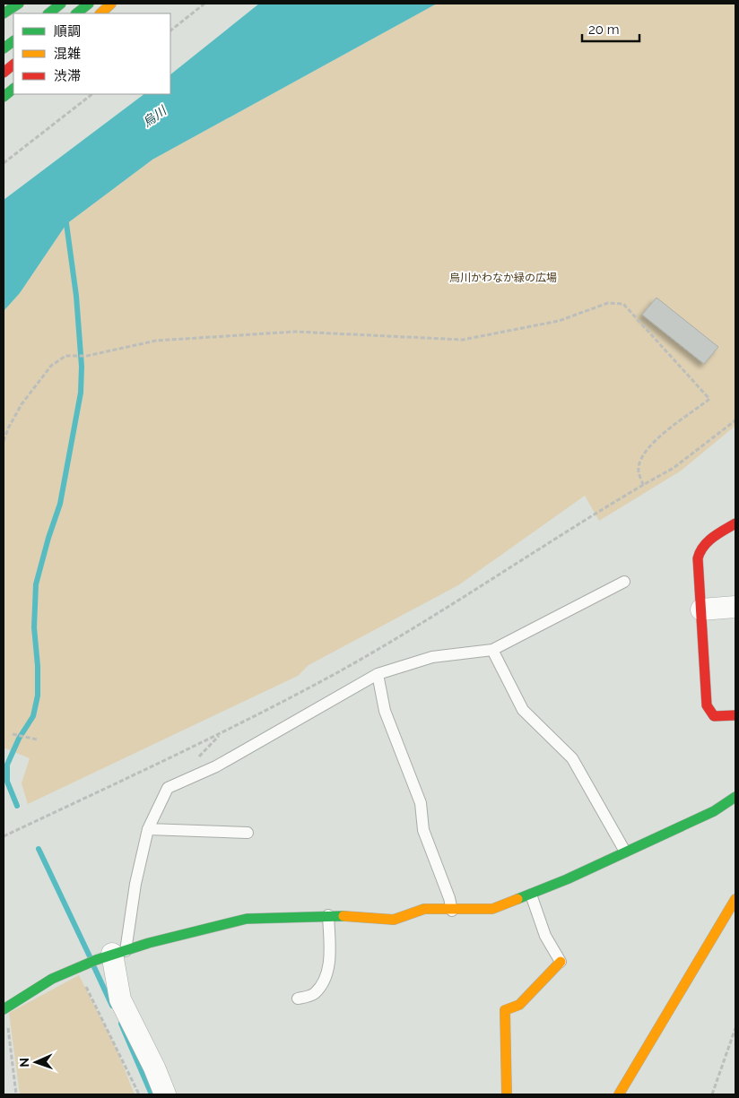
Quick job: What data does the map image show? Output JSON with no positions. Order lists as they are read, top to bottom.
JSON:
{
  "water": ["烏川"],
  "parks": ["烏川かわなか緑の広場"],
  "legend": ["順調", "混雑", "渋滞"],
  "scale_bar": "20 m",
  "north": "left"
}
